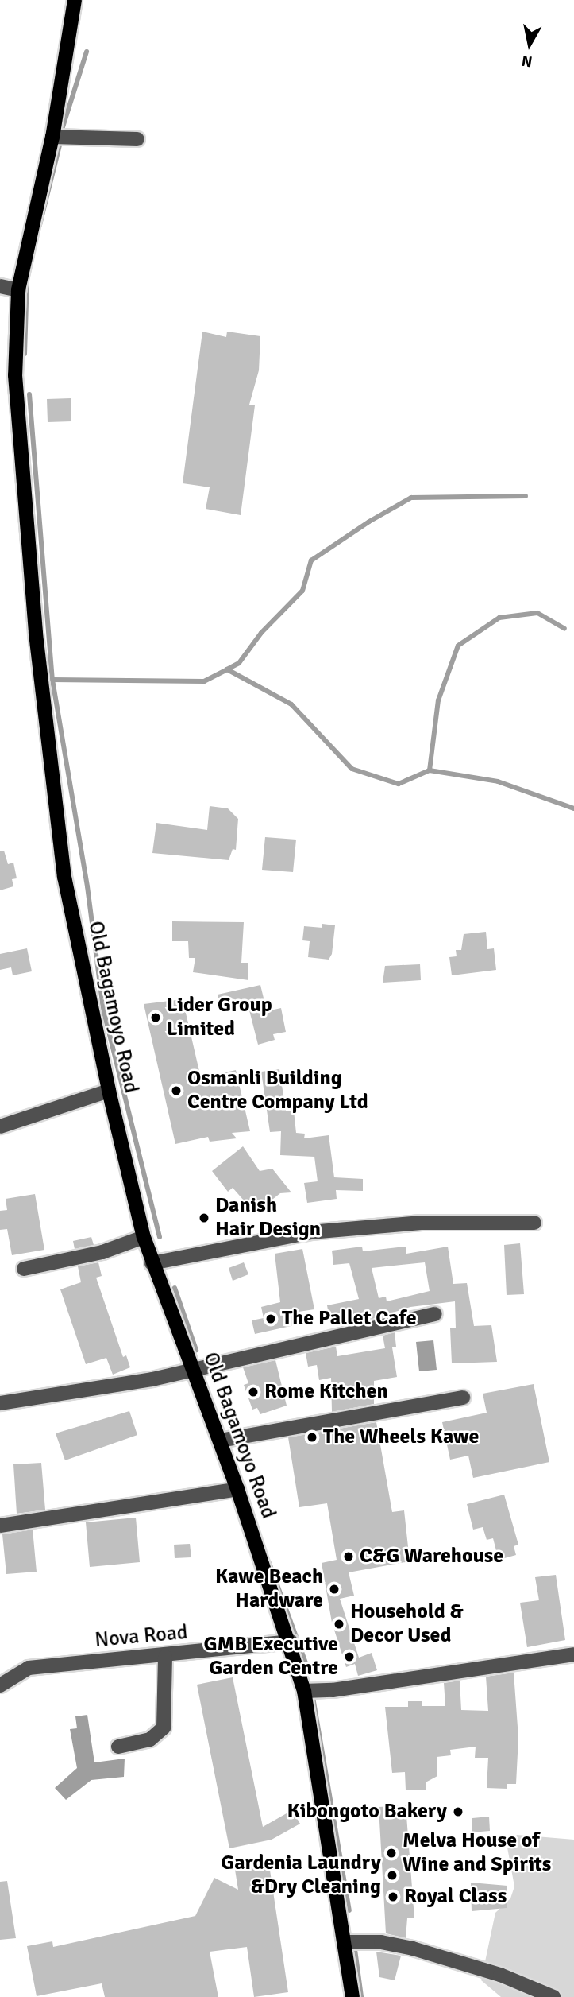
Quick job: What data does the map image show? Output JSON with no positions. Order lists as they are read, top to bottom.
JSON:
{
  "streets": {
    "main road": ["Old Bagamoyo Road"],
    "street": ["Nova Road"]
  },
  "crossings": [
    ["Old Bagamoyo Road", "Nova Road"]
  ],
  "places": [
    "Lider Group Limited",
    "Osmanli Building Centre Company Ltd",
    "Danish Hair Design",
    "The Pallet Cafe",
    "Rome Kitchen",
    "The Wheels Kawe",
    "C&G Warehouse",
    "Kawe Beach Hardware",
    "Household & Decor Used",
    "GMB Executive Garden Centre",
    "Kibongoto Bakery",
    "Melva House of Wine and Spirits",
    "Gardenia Laundry &Dry Cleaning",
    "Royal Class"
  ],
  "north": "bottom"
}
